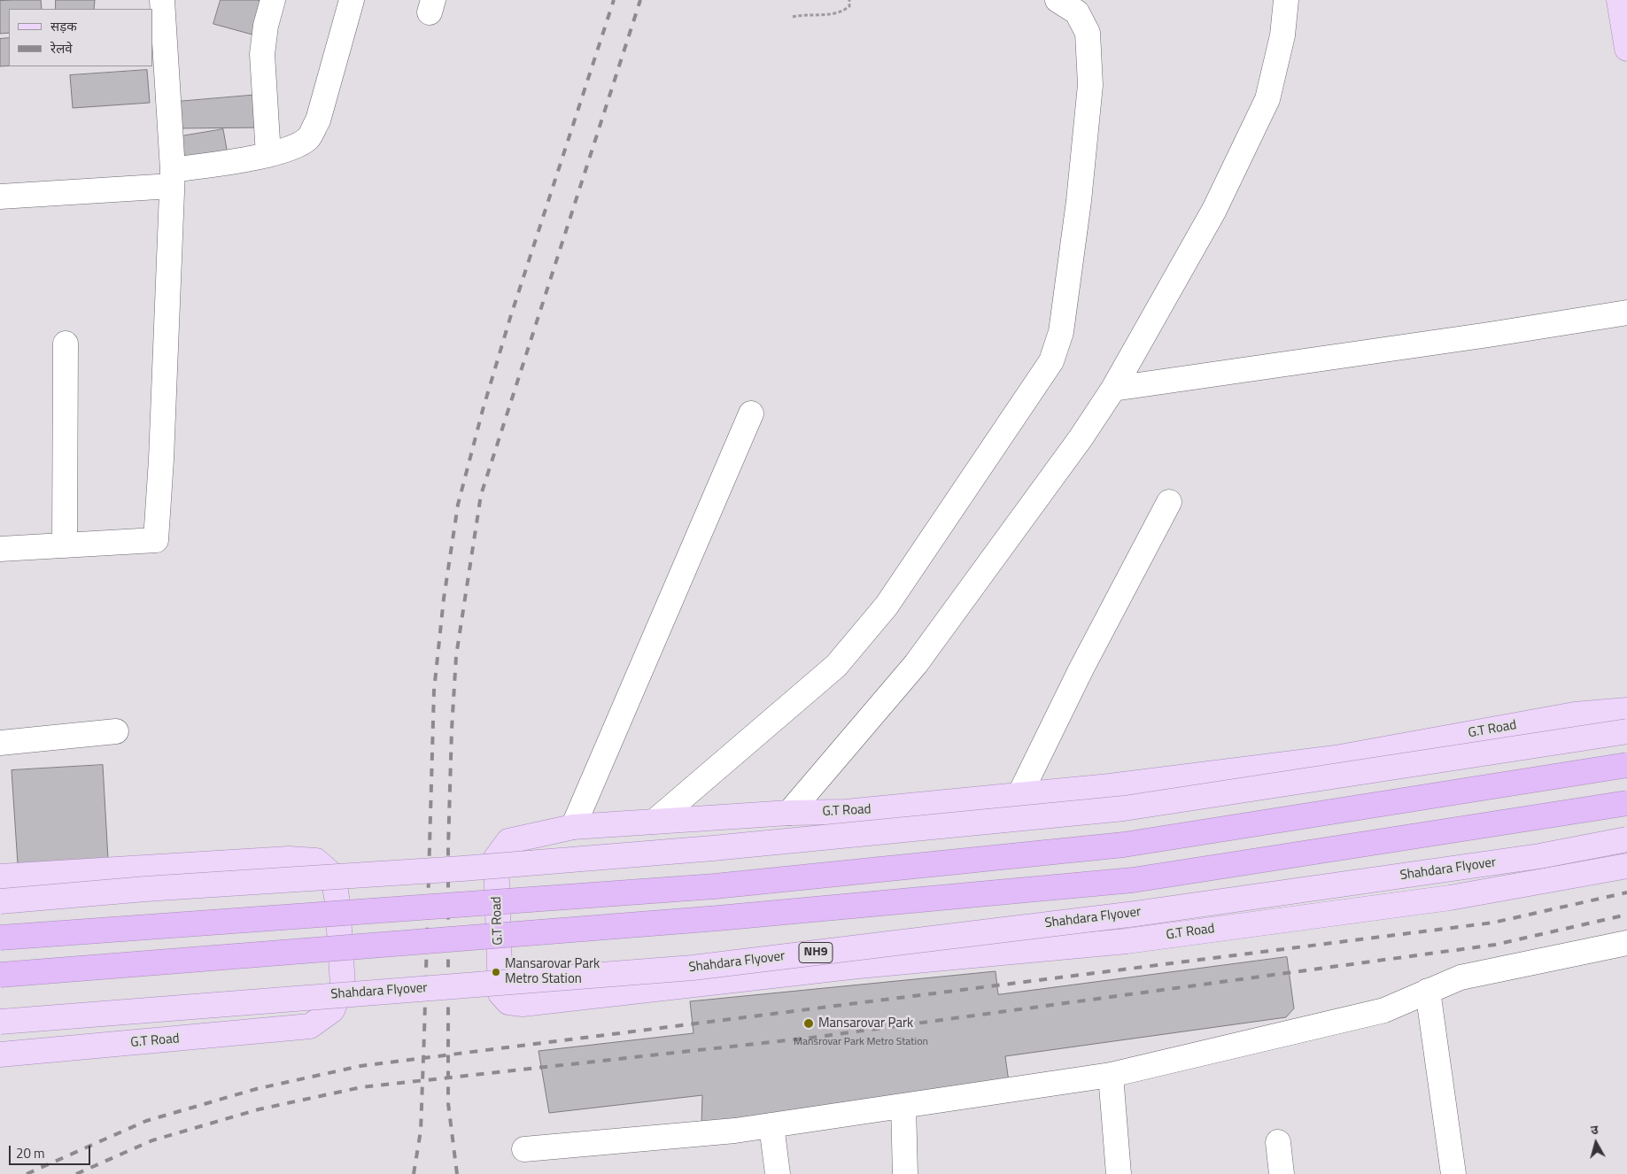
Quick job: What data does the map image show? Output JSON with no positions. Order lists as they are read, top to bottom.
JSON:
{
  "streets": {
    "main road": ["G.T Road", "Shahdara Flyover", "NH9"]
  },
  "places": ["Mansarovar Park Metro Station", "Mansarovar Park"],
  "house_numbers": ["Mansrovar Park Metro Station"],
  "legend": ["सड़क", "रेलवे"],
  "scale_bar": "20 m",
  "north": "top"
}
